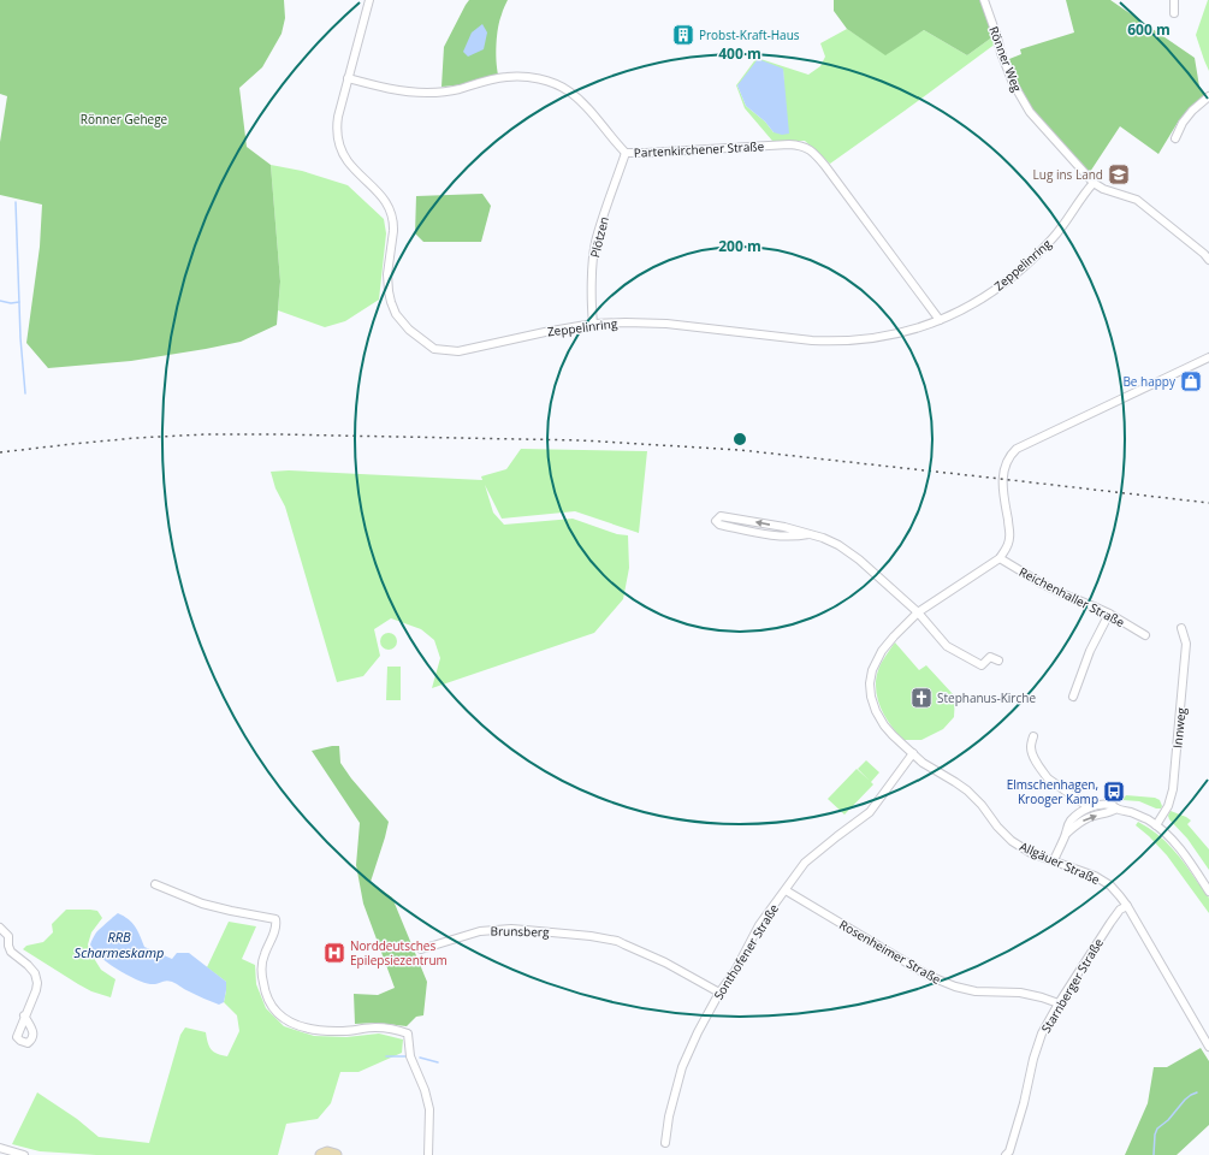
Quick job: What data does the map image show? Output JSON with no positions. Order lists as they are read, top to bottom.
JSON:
{
  "streets": {
    "street": [
      "Rönner Weg",
      "Partenkirchener Straße",
      "Plötzen",
      "Zeppelinring",
      "Reichenhaller Straße",
      "Innweg",
      "Allgäuer Straße",
      "Brunsberg",
      "Sonthofener Straße",
      "Rosenheimer Straße",
      "Starnberger Straße"
    ]
  },
  "crossings": [
    ["Rönner Weg", "Zeppelinring"],
    ["Partenkirchener Straße", "Plötzen"],
    ["Partenkirchener Straße", "Zeppelinring"],
    ["Plötzen", "Zeppelinring"],
    ["Allgäuer Straße", "Sonthofener Straße"],
    ["Allgäuer Straße", "Starnberger Straße"],
    ["Brunsberg", "Sonthofener Straße"],
    ["Sonthofener Straße", "Rosenheimer Straße"],
    ["Rosenheimer Straße", "Starnberger Straße"]
  ],
  "water": ["RRB Scharmeskamp"],
  "parks": ["Rönner Gehege"],
  "places": {
    "building": ["Probst-Kraft-Haus"],
    "school or university": ["Lug ins Land"],
    "shop": ["Be happy"],
    "church": ["Stephanus-Kirche"],
    "bus stop": ["Elmschenhagen, Krooger Kamp"],
    "hospital": ["Norddeutsches Epilepsiezentrum"]
  },
  "rings": ["600 m", "400 m", "200 m"]
}
